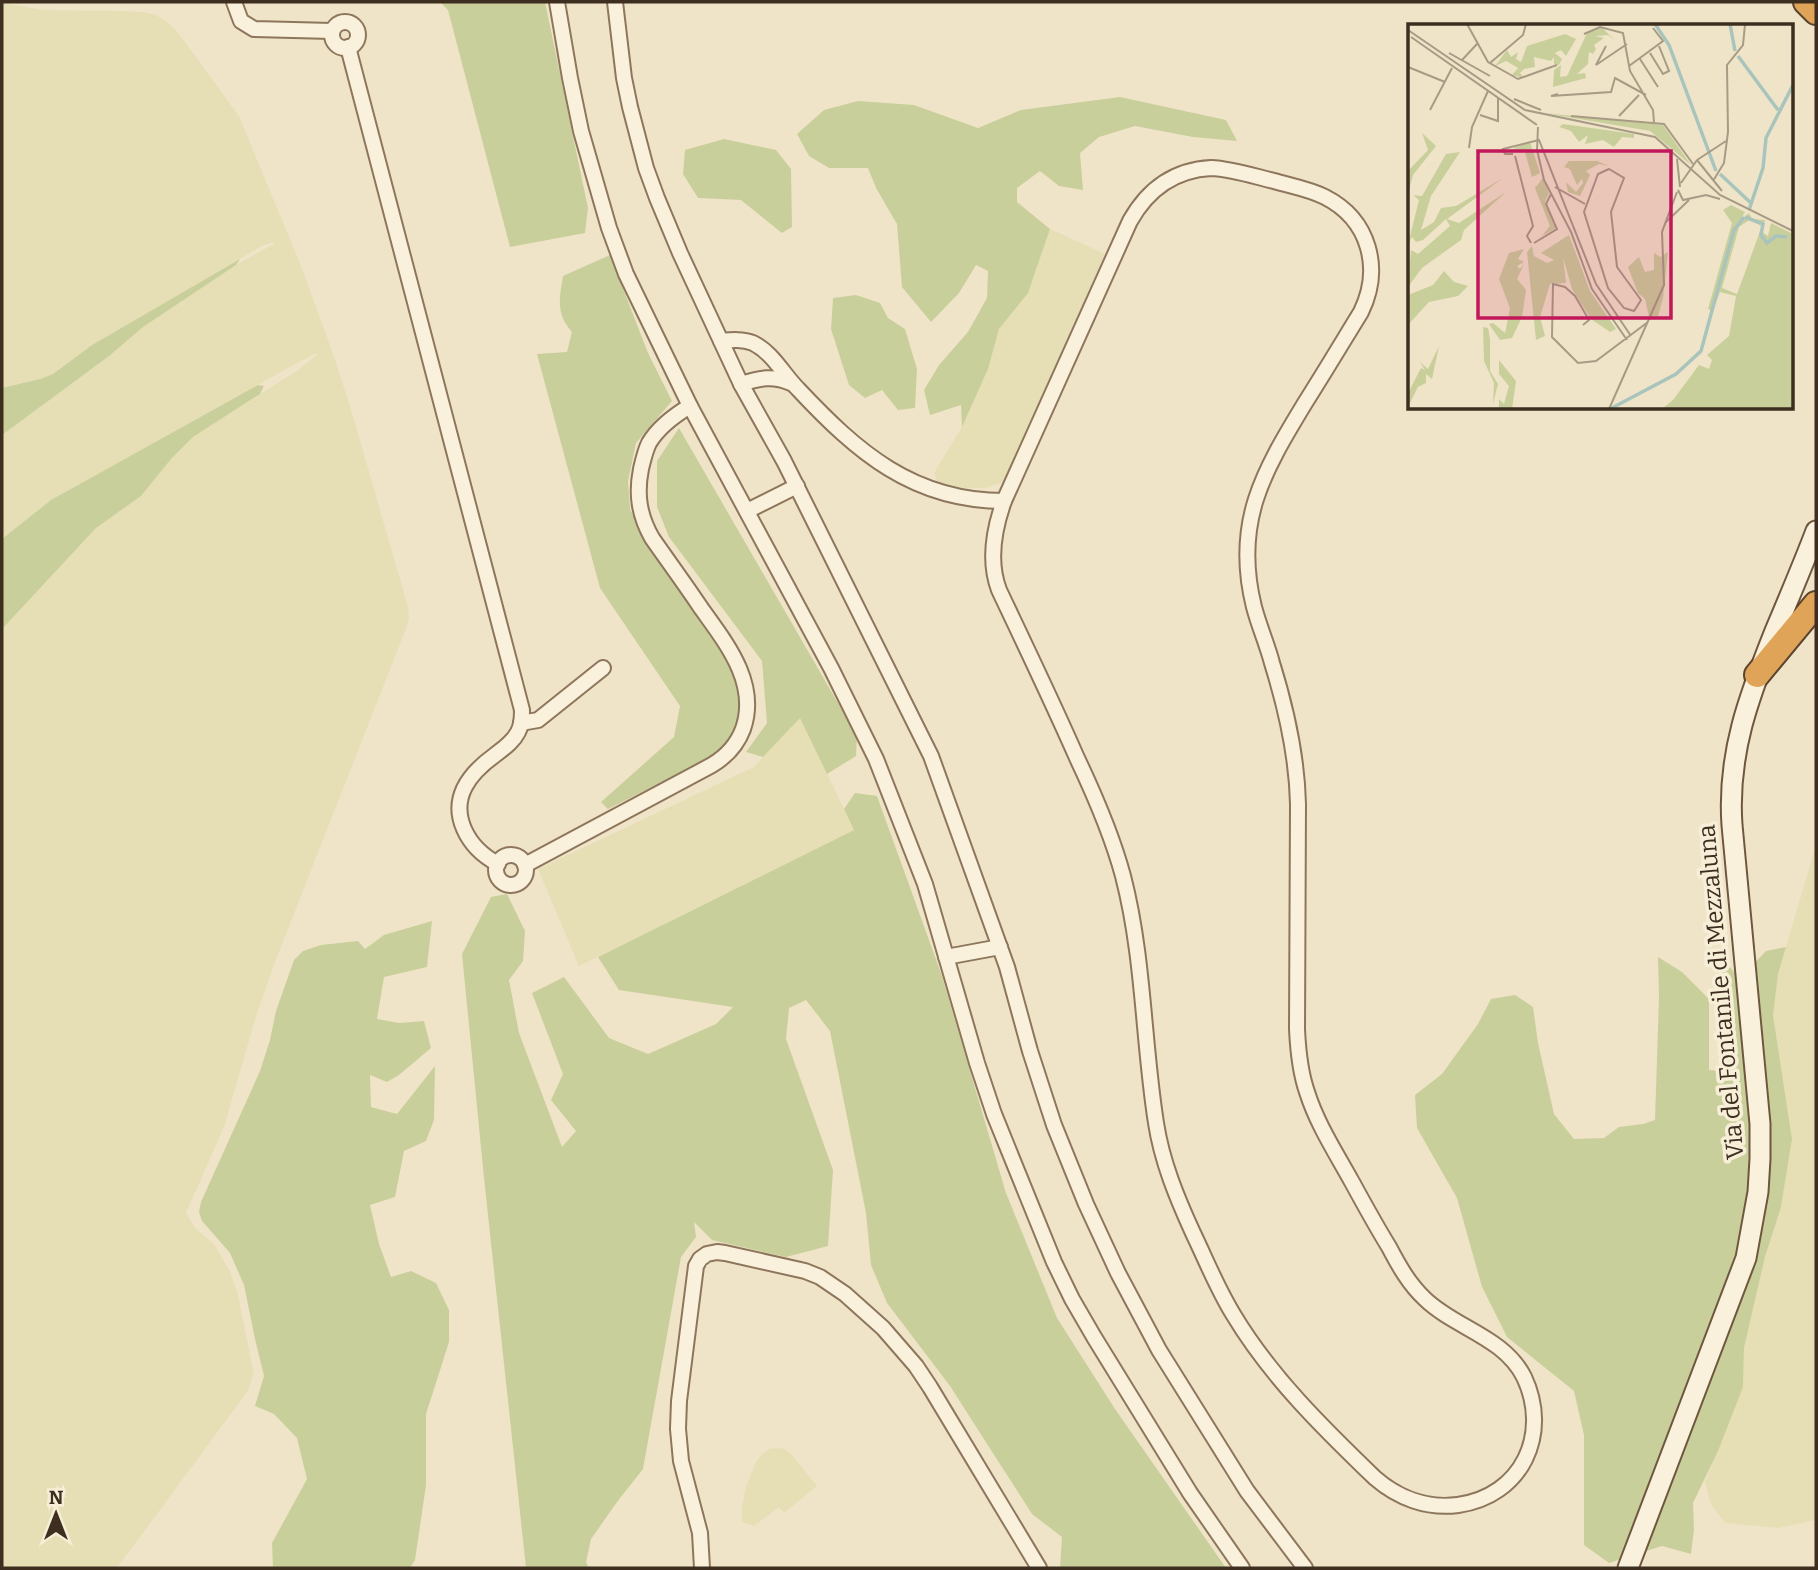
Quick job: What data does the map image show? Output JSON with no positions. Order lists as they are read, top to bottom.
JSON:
{
  "streets": {
    "street": ["Via del Fontanile di Mezzaluna"]
  },
  "north": "top"
}
